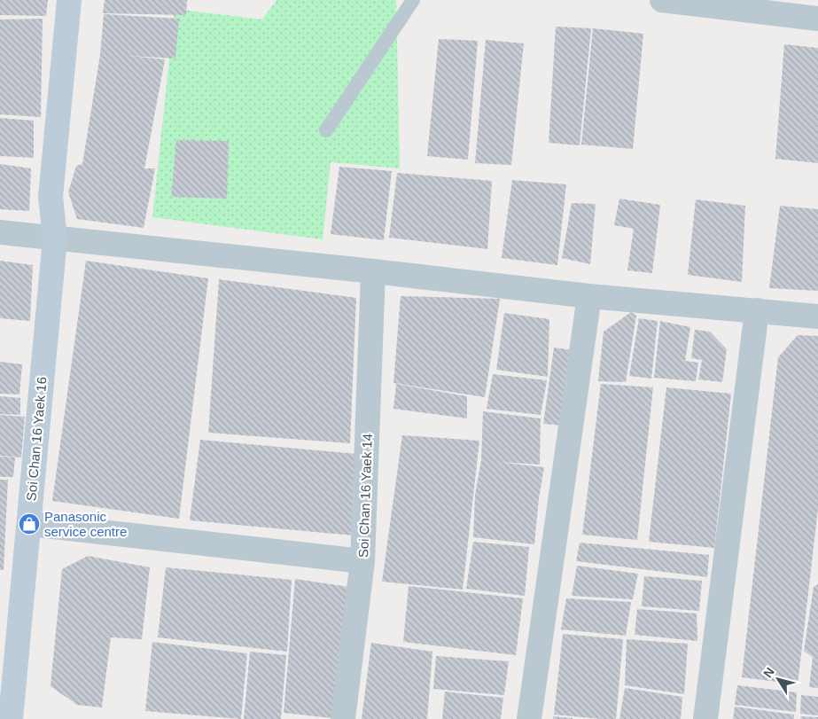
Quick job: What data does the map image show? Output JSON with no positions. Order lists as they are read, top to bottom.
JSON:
{
  "streets": {
    "street": ["Soi Chan 16 Yaek 16", "Soi Chan 16 Yaek 14"]
  },
  "places": {
    "shop": ["Panasonic service centre"]
  },
  "north": "top left"
}
